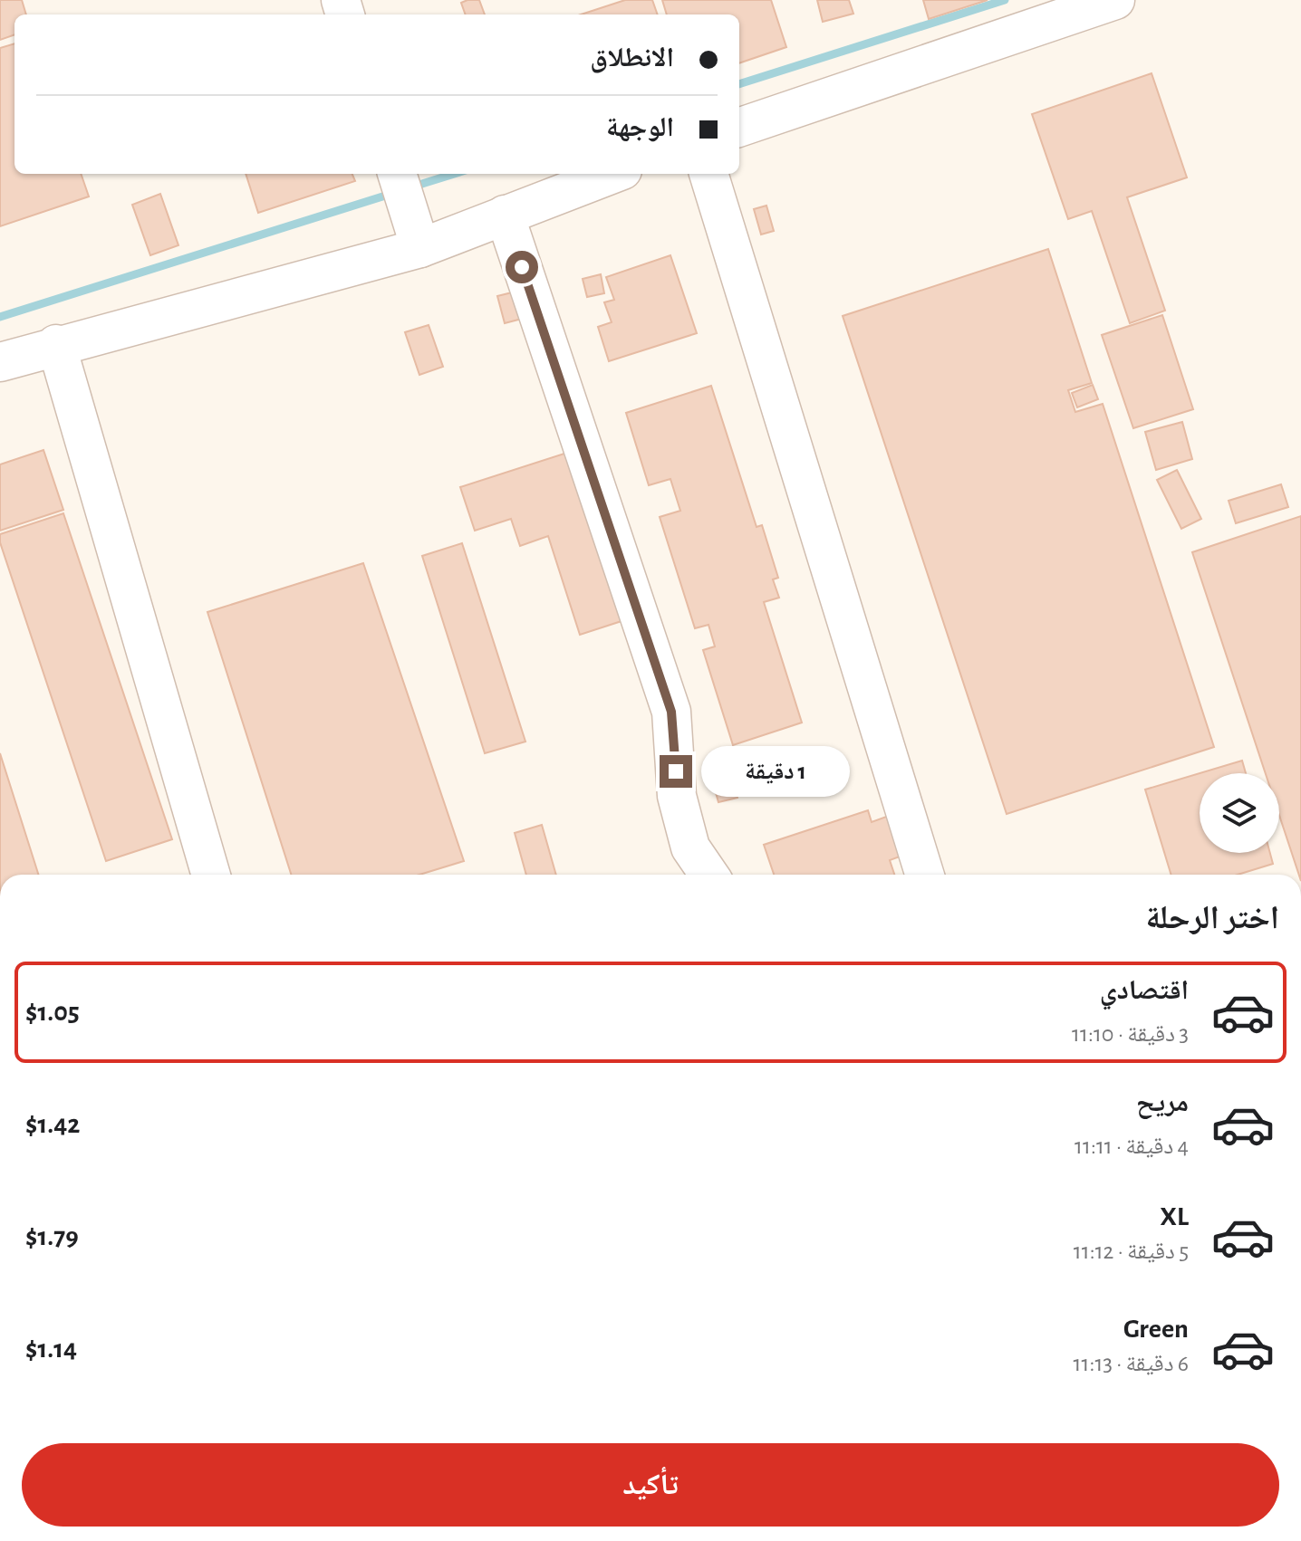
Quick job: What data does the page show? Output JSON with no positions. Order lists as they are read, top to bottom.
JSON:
{
  "page": {
    "banner": ["الانطلاق", "الوجهة"],
    "bubble": "1 دقيقة",
    "heading": "اختر الرحلة",
    "list": [
      {
        "name": "اقتصادي",
        "note": "3 دقيقة · 11:10",
        "value": "$1.05"
      },
      {
        "name": "مريح",
        "note": "4 دقيقة · 11:11",
        "value": "$1.42"
      },
      {
        "name": "XL",
        "note": "5 دقيقة · 11:12",
        "value": "$1.79"
      },
      {
        "name": "Green",
        "note": "6 دقيقة · 11:13",
        "value": "$1.14"
      }
    ],
    "buttons": "تأكيد"
  }
}
